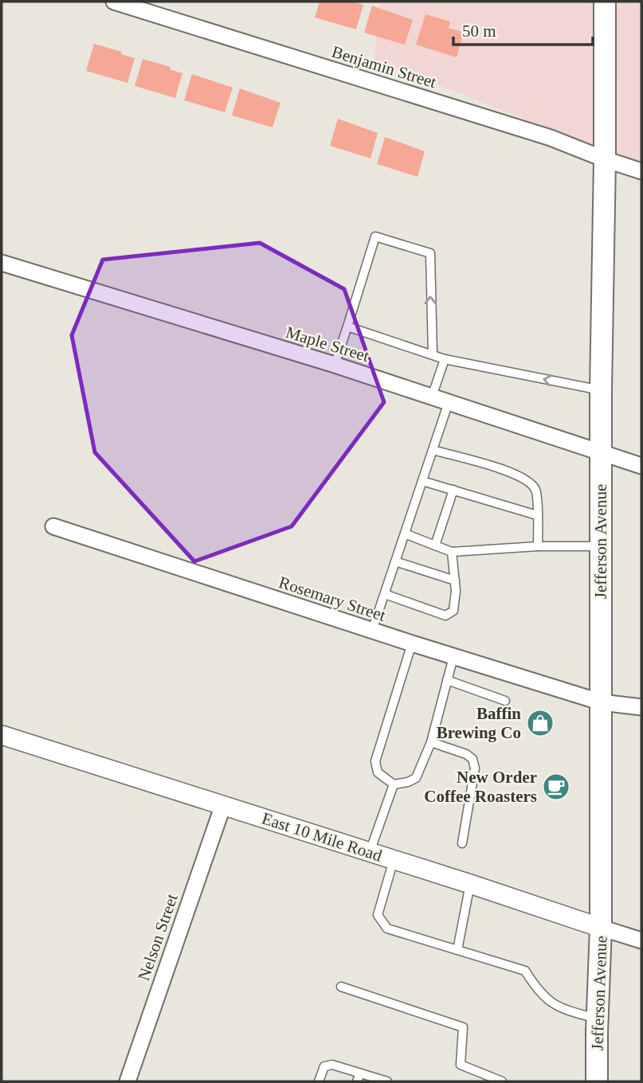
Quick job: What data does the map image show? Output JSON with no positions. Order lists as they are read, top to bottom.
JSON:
{
  "streets": {
    "main road": ["Jefferson Avenue"],
    "street": [
      "Benjamin Street",
      "Maple Street",
      "Rosemary Street",
      "East 10 Mile Road",
      "Nelson Street"
    ]
  },
  "crossings": [
    ["Benjamin Street", "Jefferson Avenue"],
    ["Maple Street", "Jefferson Avenue"],
    ["Jefferson Avenue", "Rosemary Street"],
    ["Jefferson Avenue", "East 10 Mile Road"],
    ["East 10 Mile Road", "Nelson Street"]
  ],
  "places": {
    "shop": ["Baffin Brewing Co"],
    "cafe": ["New Order Coffee Roasters"]
  },
  "scale_bar": "50 m"
}
